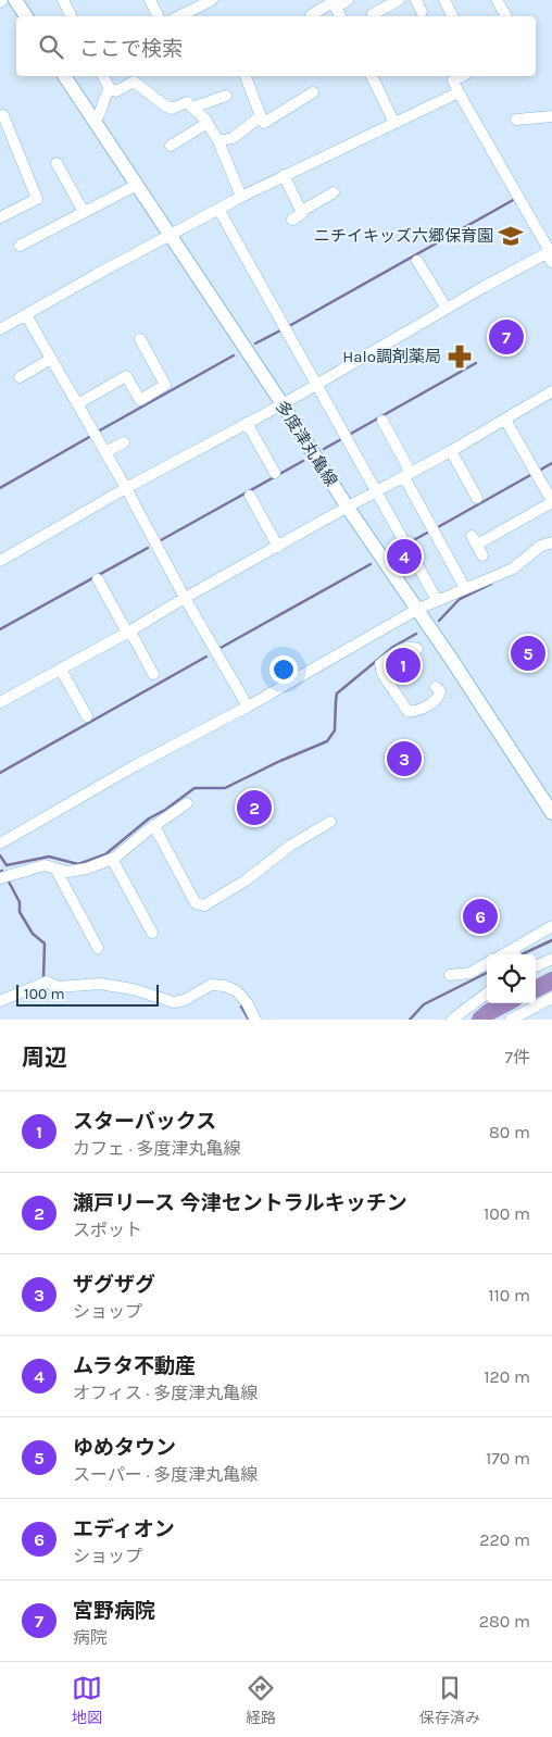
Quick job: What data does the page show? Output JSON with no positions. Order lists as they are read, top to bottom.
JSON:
{
  "streets": {
    "main road": ["多度津丸亀線"]
  },
  "places": {
    "school or university": ["ニチイキッズ六郷保育園"],
    "pharmacy": ["Halo調剤薬局"]
  },
  "scale_bar": "100 m",
  "page": {
    "search": "ここで検索",
    "pins": [
      "7",
      "4",
      "5",
      "1",
      "3",
      "2",
      "6"
    ],
    "scale": "100 m",
    "heading": ["周辺", "7件"],
    "list": [
      {
        "mark": "1",
        "name": "スターバックス",
        "note": "カフェ · 多度津丸亀線",
        "value": "80 m"
      },
      {
        "mark": "2",
        "name": "瀬戸リース 今津セントラルキッチン",
        "note": "スポット",
        "value": "100 m"
      },
      {
        "mark": "3",
        "name": "ザグザグ",
        "note": "ショップ",
        "value": "110 m"
      },
      {
        "mark": "4",
        "name": "ムラタ不動産",
        "note": "オフィス · 多度津丸亀線",
        "value": "120 m"
      },
      {
        "mark": "5",
        "name": "ゆめタウン",
        "note": "スーパー · 多度津丸亀線",
        "value": "170 m"
      },
      {
        "mark": "6",
        "name": "エディオン",
        "note": "ショップ",
        "value": "220 m"
      },
      {
        "mark": "7",
        "name": "宮野病院",
        "note": "病院",
        "value": "280 m"
      }
    ],
    "nav": ["地図", "経路", "保存済み"]
  }
}
